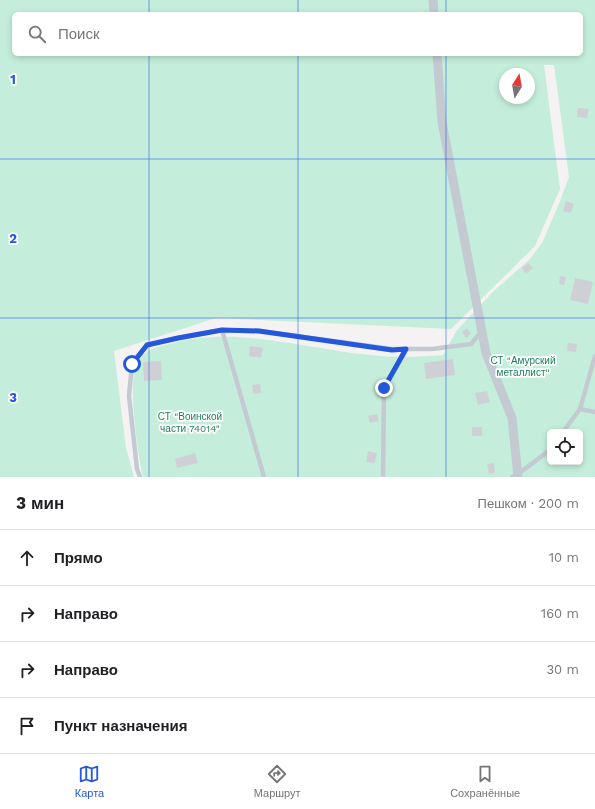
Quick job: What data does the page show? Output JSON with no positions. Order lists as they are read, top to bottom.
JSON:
{
  "parks": ["СТ \"Амурский металлист\"", "СТ \"Воинской части 74014\""],
  "north": "top",
  "page": {
    "search": "Поиск",
    "heading": ["3 мин", "Пешком · 200 m"],
    "list": [
      ["Прямо", "10 m"],
      ["Направо", "160 m"],
      ["Направо", "30 m"],
      "Пункт назначения"
    ],
    "nav": ["Карта", "Маршрут", "Сохранённые"]
  },
  "grid": {
    "rows": ["1", "2", "3"]
  }
}
